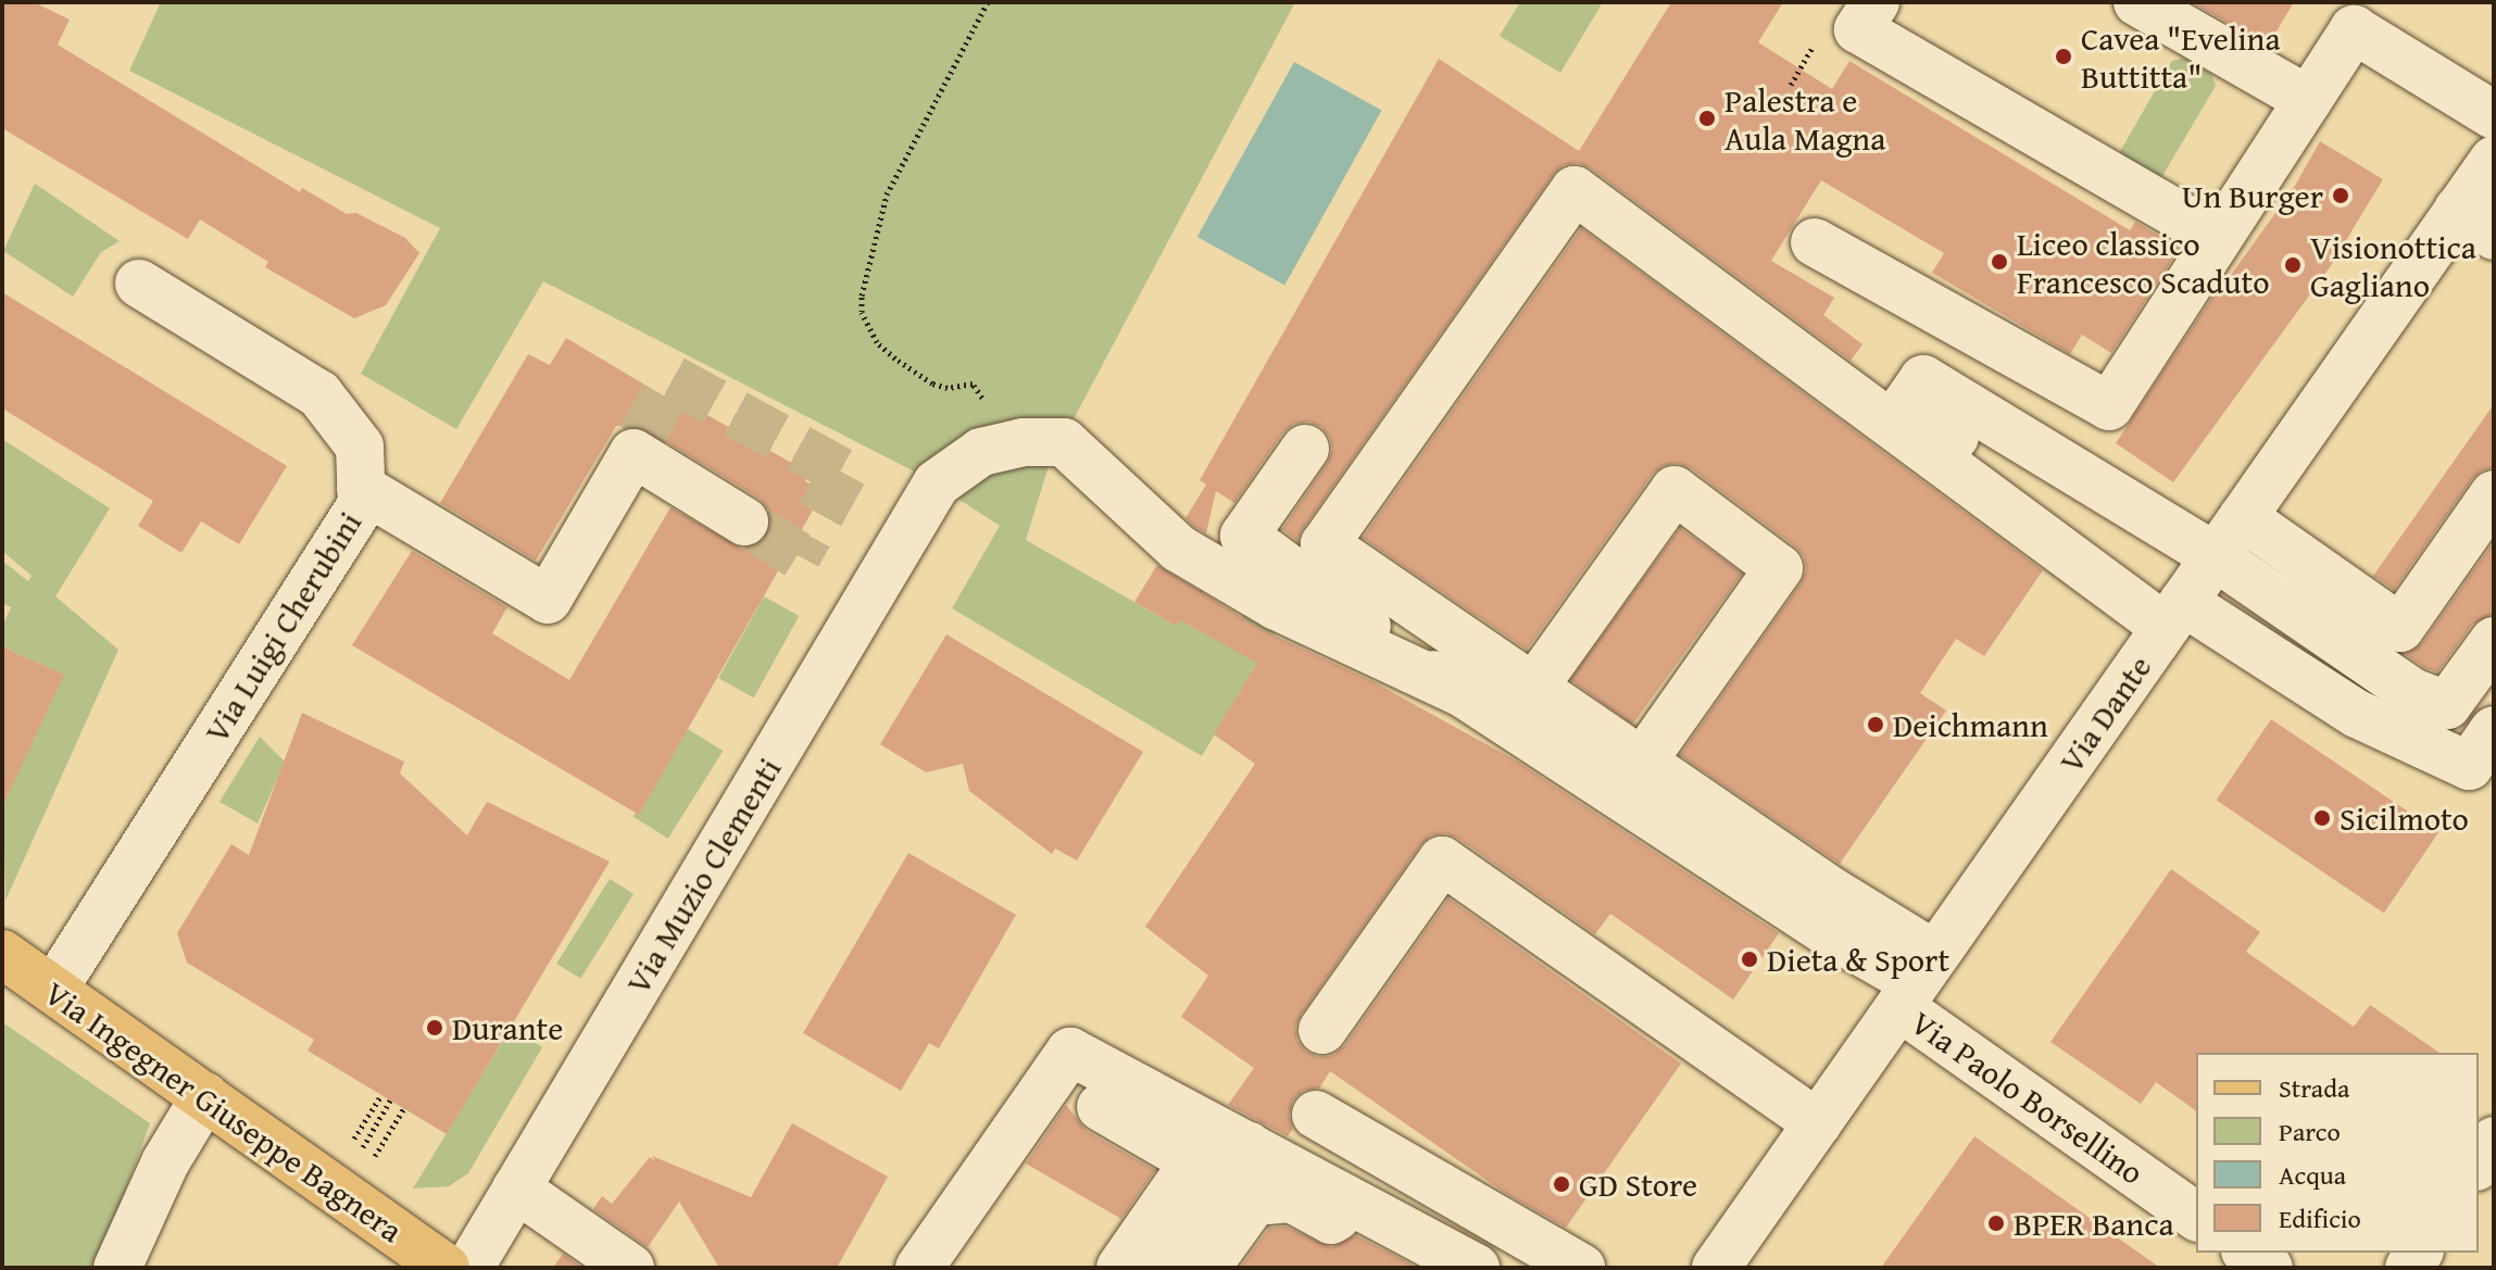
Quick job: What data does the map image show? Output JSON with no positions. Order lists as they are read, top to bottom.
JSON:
{
  "streets": {
    "main road": ["Via Ingegner Giuseppe Bagnera"],
    "street": [
      "Via Luigi Cherubini",
      "Via Dante",
      "Via Muzio Clementi",
      "Via Paolo Borsellino"
    ]
  },
  "crossings": [
    ["Via Luigi Cherubini", "Via Ingegner Giuseppe Bagnera"],
    ["Via Dante", "Via Paolo Borsellino"]
  ],
  "places": [
    "Cavea \"Evelina Buttitta\"",
    "Palestra e Aula Magna",
    "Un Burger",
    "Liceo classico Francesco Scaduto",
    "Visionottica Gagliano",
    "Deichmann",
    "Sicilmoto",
    "Dieta & Sport",
    "Durante",
    "GD Store",
    "BPER Banca"
  ],
  "legend": [
    "Strada",
    "Parco",
    "Acqua",
    "Edificio"
  ]
}
